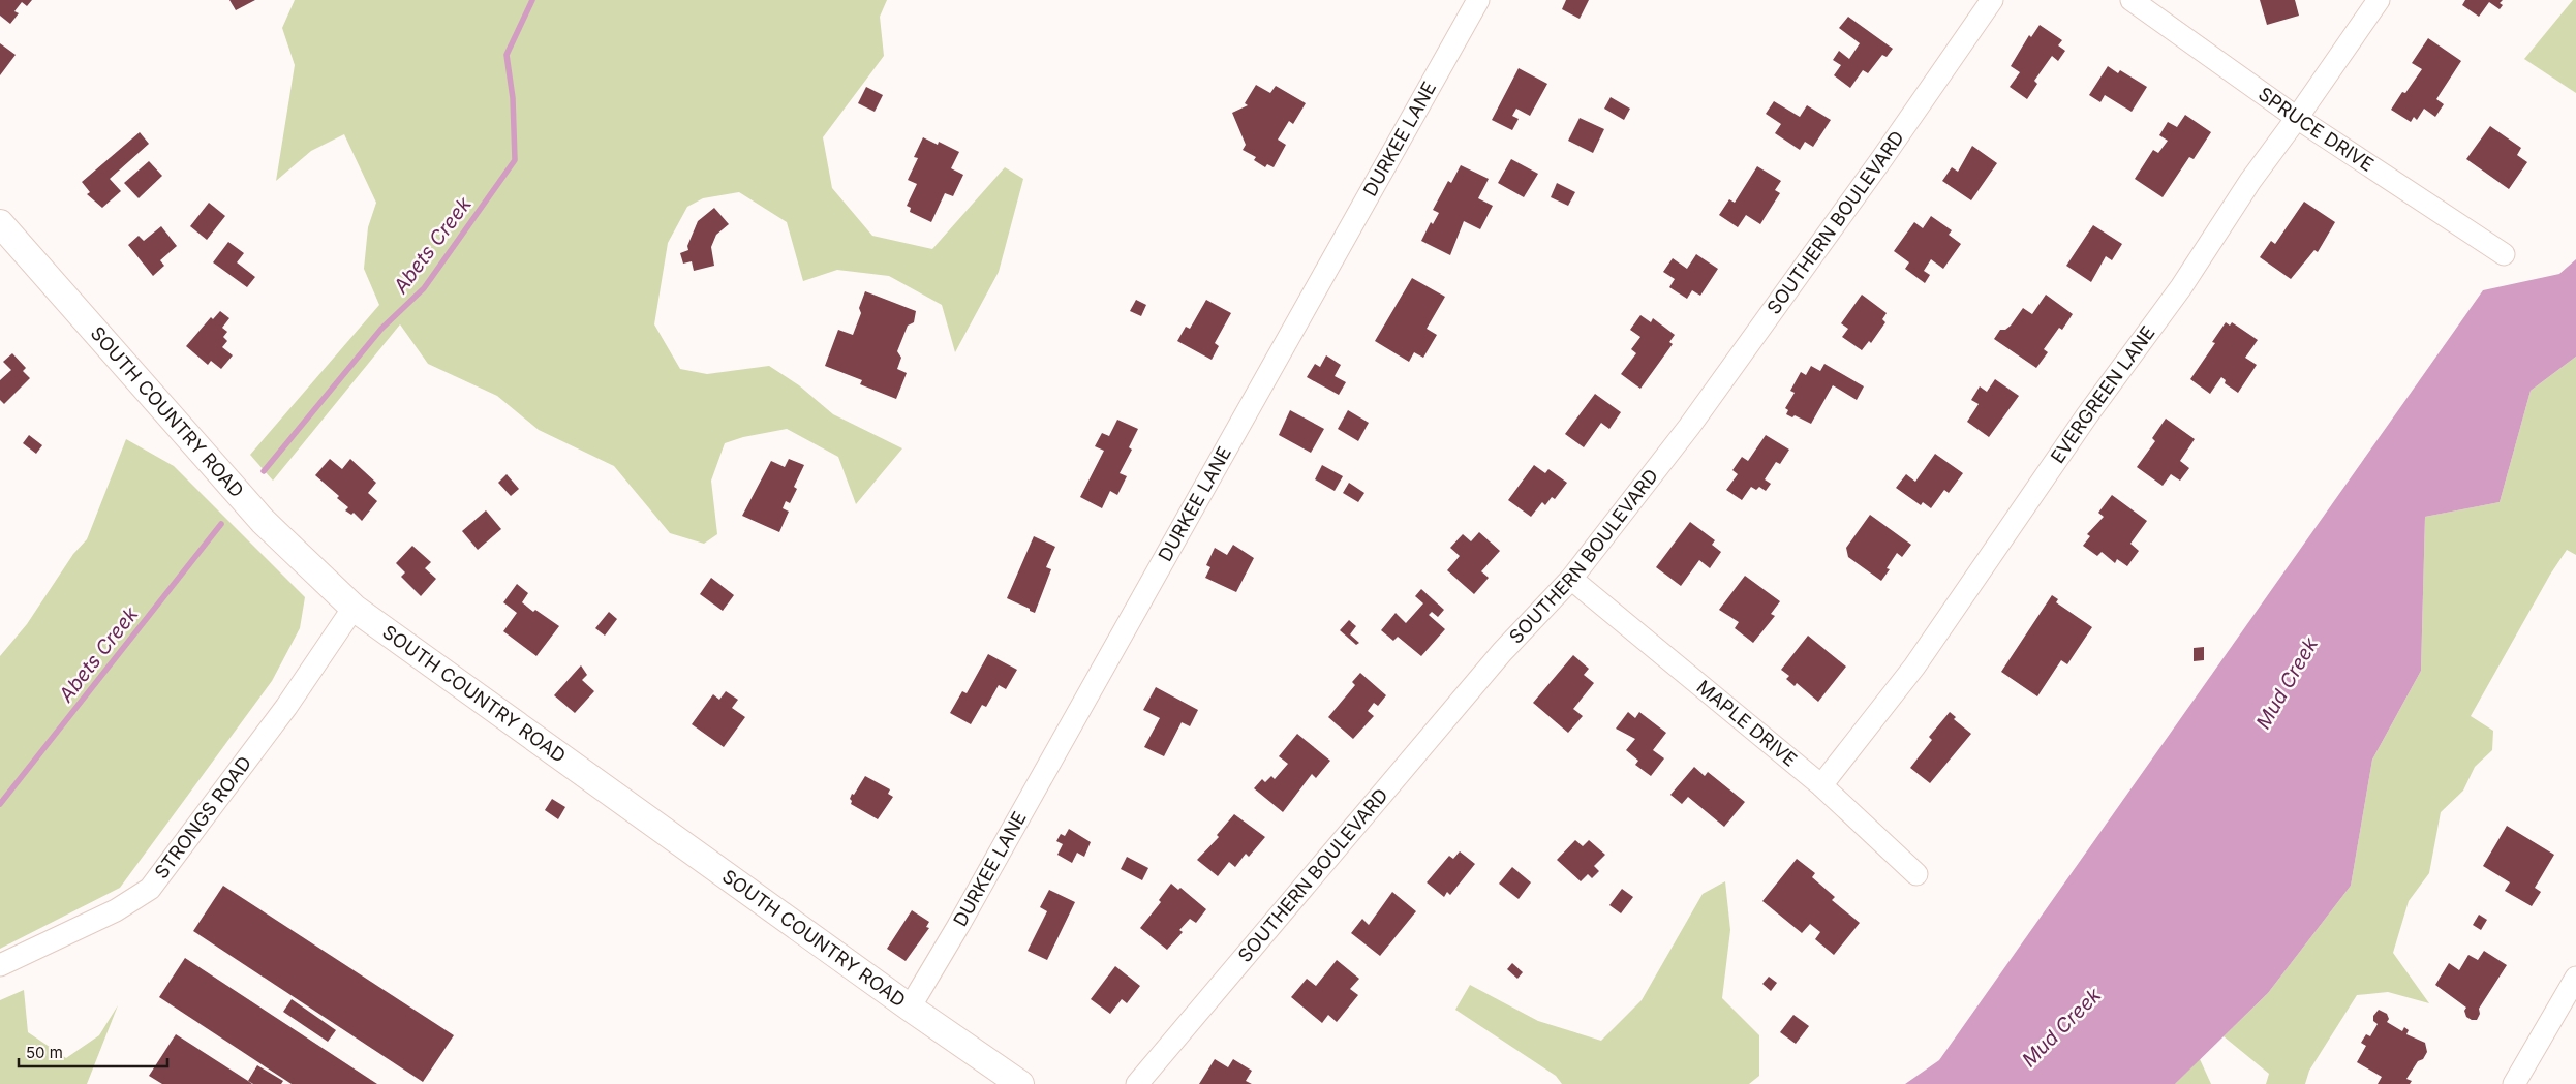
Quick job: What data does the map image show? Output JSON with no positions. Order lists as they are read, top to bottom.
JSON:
{
  "streets": {
    "main road": ["SOUTH COUNTRY ROAD"],
    "street": [
      "SPRUCE DRIVE",
      "DURKEE LANE",
      "SOUTHERN BOULEVARD",
      "EVERGREEN LANE",
      "MAPLE DRIVE",
      "STRONGS ROAD"
    ]
  },
  "crossings": [
    ["SPRUCE DRIVE", "EVERGREEN LANE"],
    ["DURKEE LANE", "SOUTH COUNTRY ROAD"],
    ["SOUTHERN BOULEVARD", "MAPLE DRIVE"],
    ["EVERGREEN LANE", "MAPLE DRIVE"],
    ["SOUTH COUNTRY ROAD", "STRONGS ROAD"]
  ],
  "water": ["Abets Creek", "Mud Creek"],
  "scale_bar": "50 m"
}
